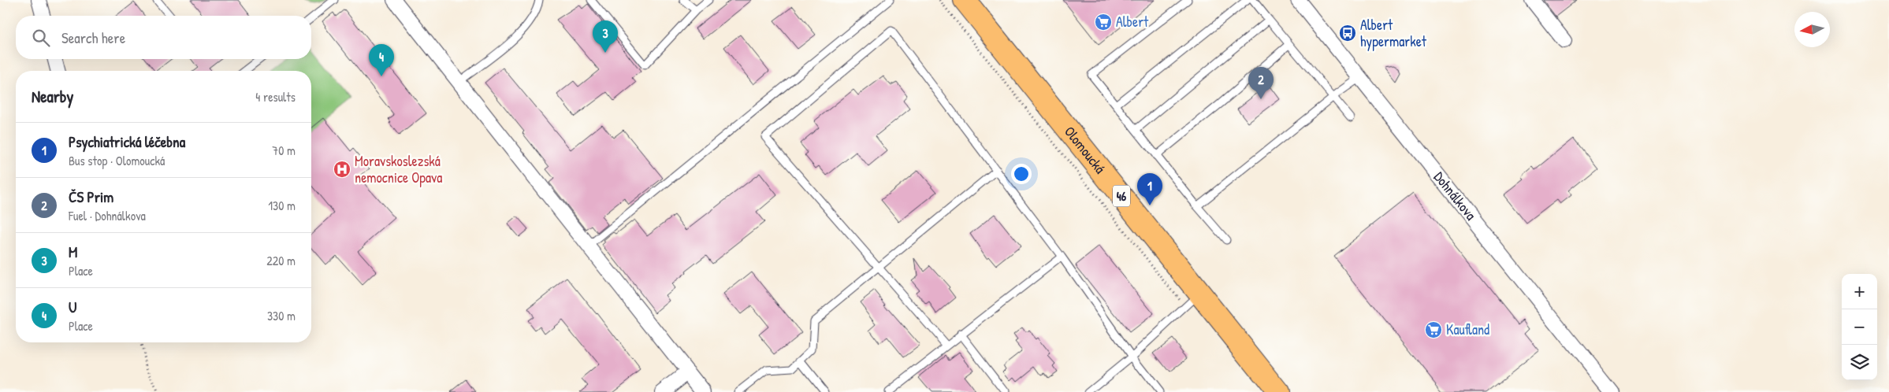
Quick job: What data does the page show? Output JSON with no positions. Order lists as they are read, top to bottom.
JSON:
{
  "streets": {
    "main road": ["Olomoucká", "46"],
    "street": ["Dohnálkova"]
  },
  "places": {
    "supermarket": ["Albert", "Kaufland"],
    "bus stop": ["Albert hypermarket"],
    "hospital": ["Moravskoslezská nemocnice Opava"]
  },
  "north": "left",
  "page": {
    "search": "Search here",
    "pins": [
      "3",
      "4",
      "2",
      "1"
    ],
    "heading": ["Nearby", "4 results"],
    "list": [
      {
        "mark": "1",
        "name": "Psychiatrická léčebna",
        "note": "Bus stop · Olomoucká",
        "value": "70 m"
      },
      {
        "mark": "2",
        "name": "ČS Prim",
        "note": "Fuel · Dohnálkova",
        "value": "130 m"
      },
      {
        "mark": "3",
        "name": "M",
        "note": "Place",
        "value": "220 m"
      },
      {
        "mark": "4",
        "name": "U",
        "note": "Place",
        "value": "330 m"
      }
    ],
    "map_buttons": ["+", "−"]
  }
}
